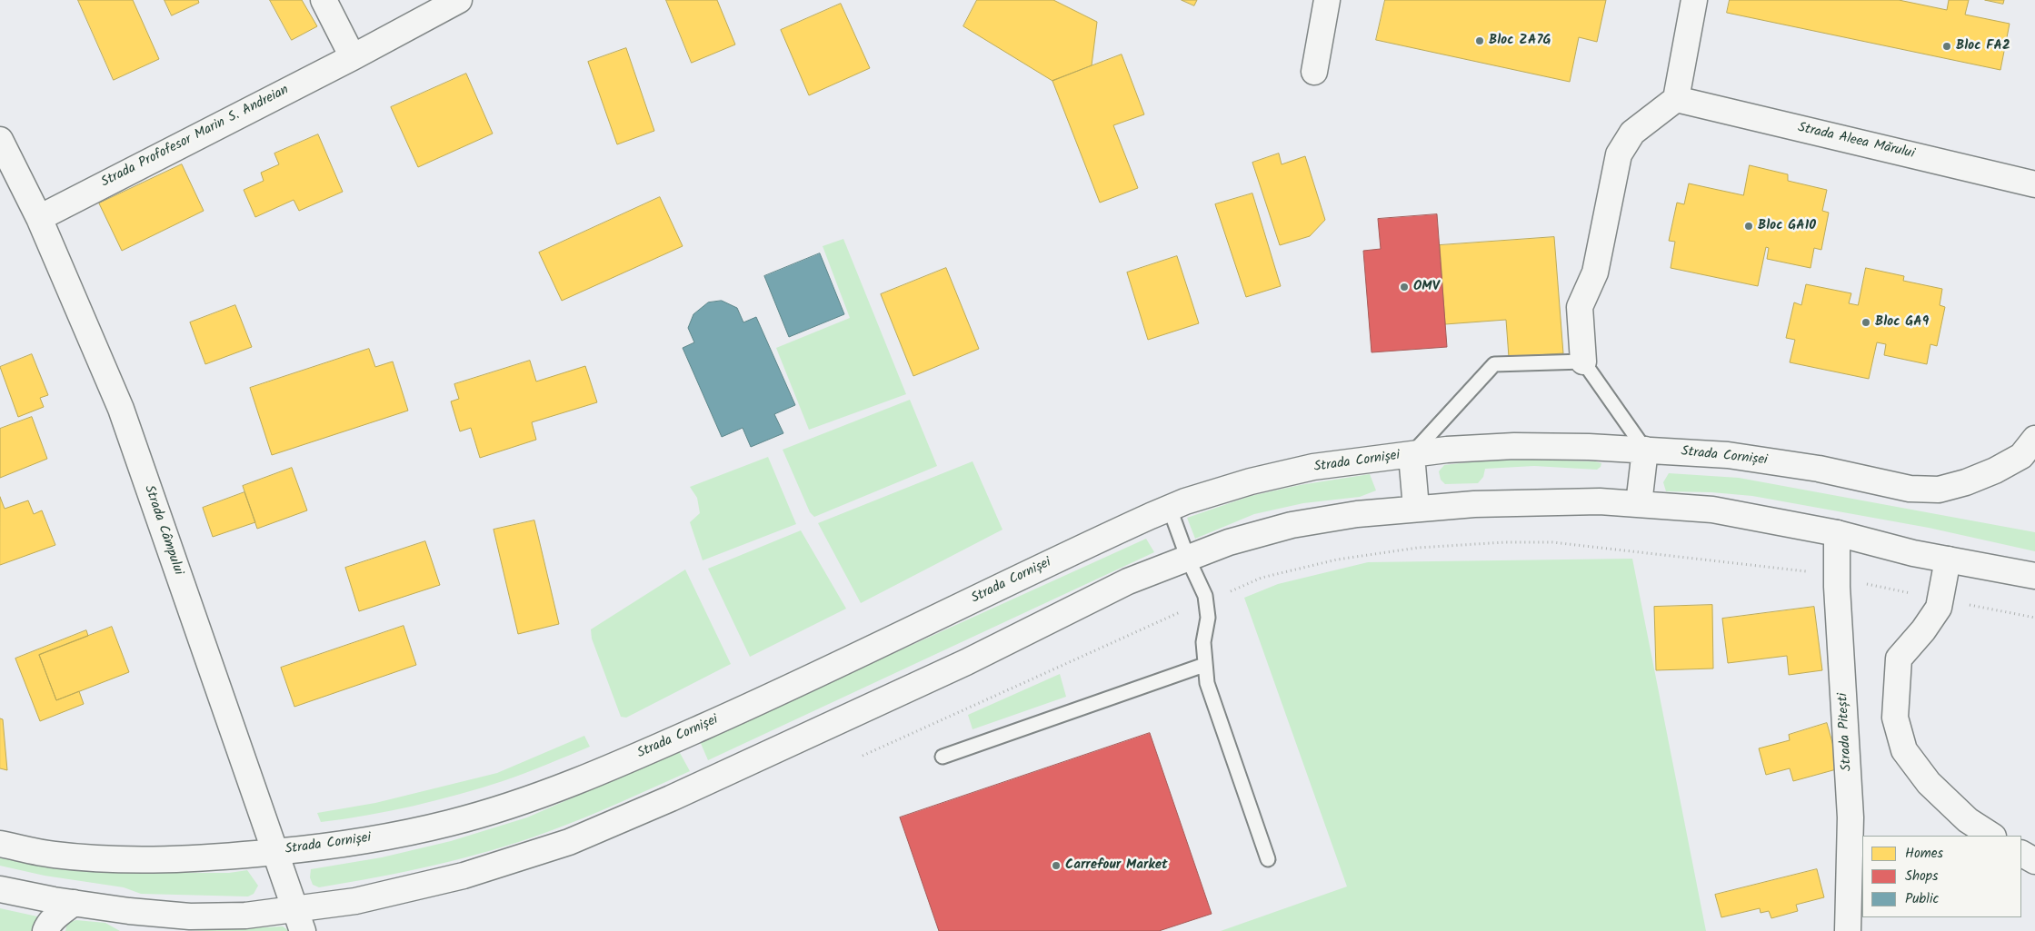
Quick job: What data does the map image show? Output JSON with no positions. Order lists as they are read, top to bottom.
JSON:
{
  "streets": {
    "street": [
      "Strada Profofesor Marin S. Andreian",
      "Strada Aleea Mărului",
      "Strada Cornișei",
      "Strada Câmpului",
      "Strada Pitești"
    ]
  },
  "crossings": [
    ["Strada Profofesor Marin S. Andreian", "Strada Câmpului"],
    ["Strada Cornișei", "Strada Câmpului"]
  ],
  "places": [
    "Bloc ZA7G",
    "Bloc FA2",
    "Bloc GA10",
    "OMV",
    "Bloc GA9",
    "Carrefour Market"
  ],
  "legend": ["Homes", "Shops", "Public"]
}
